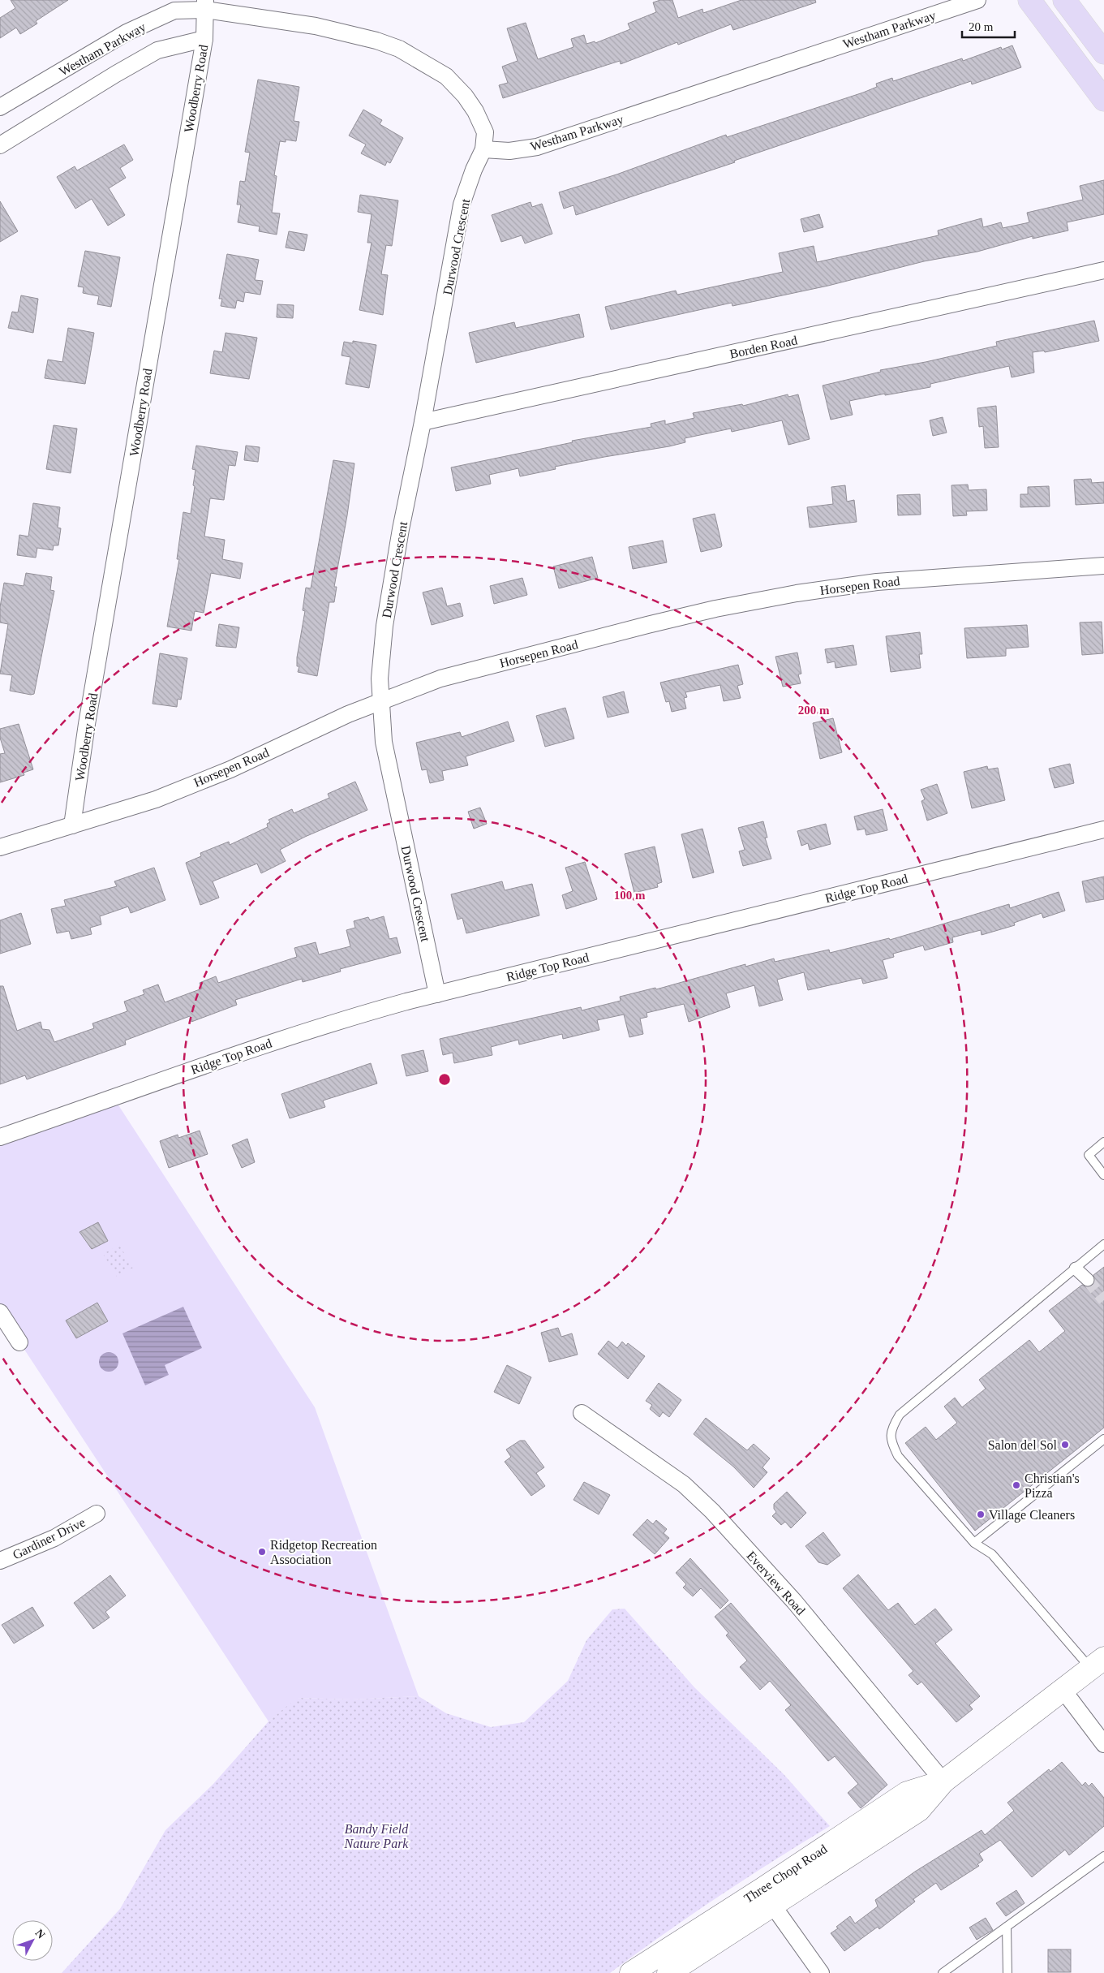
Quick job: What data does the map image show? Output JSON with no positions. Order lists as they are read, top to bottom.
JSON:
{
  "streets": {
    "main road": ["Three Chopt Road"],
    "street": [
      "Westham Parkway",
      "Woodberry Road",
      "Durwood Crescent",
      "Borden Road",
      "Horsepen Road",
      "Ridge Top Road",
      "Gardiner Drive",
      "Everview Road"
    ]
  },
  "crossings": [
    ["Westham Parkway", "Woodberry Road"],
    ["Westham Parkway", "Durwood Crescent"],
    ["Woodberry Road", "Horsepen Road"],
    ["Durwood Crescent", "Borden Road"],
    ["Durwood Crescent", "Horsepen Road"],
    ["Durwood Crescent", "Ridge Top Road"],
    ["Everview Road", "Three Chopt Road"]
  ],
  "parks": ["Bandy Field Nature Park"],
  "places": [
    "Salon del Sol",
    "Christian's Pizza",
    "Village Cleaners",
    "Ridgetop Recreation Association"
  ],
  "scale_bar": "20 m",
  "north": "top right",
  "rings": ["200 m", "100 m"]
}
